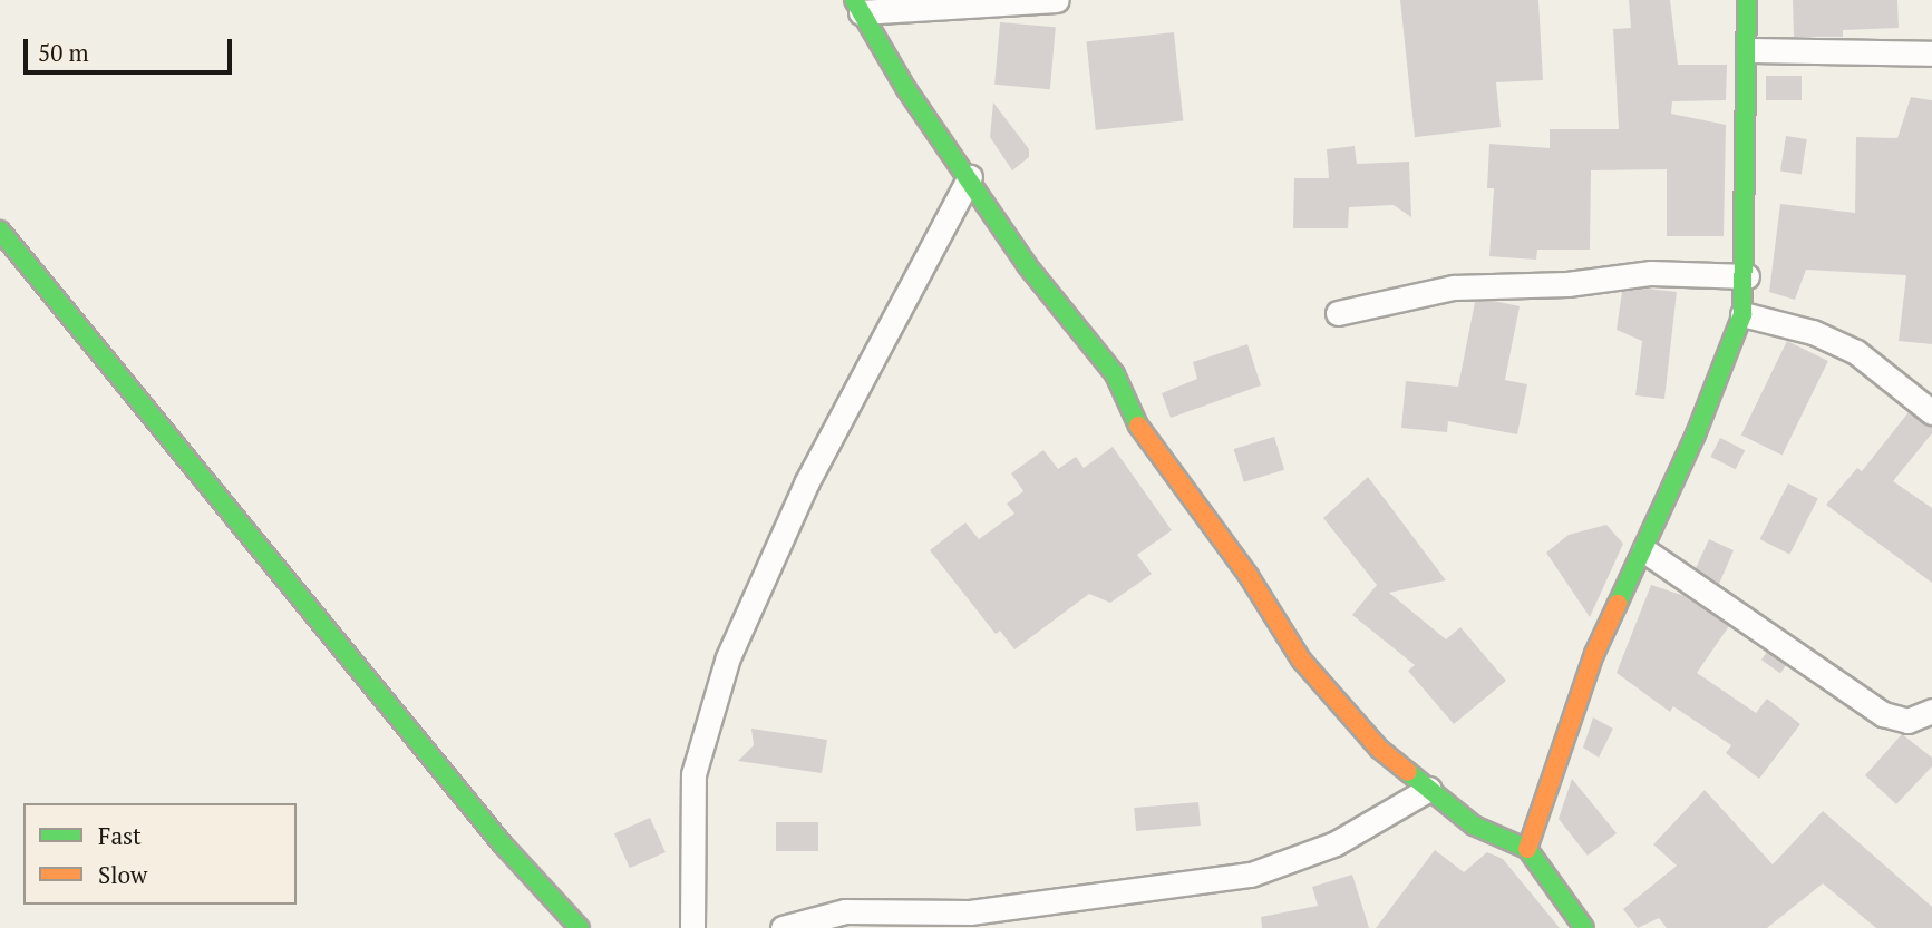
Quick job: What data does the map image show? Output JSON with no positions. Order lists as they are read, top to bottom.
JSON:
{
  "legend": ["Fast", "Slow"],
  "scale_bar": "50 m"
}
